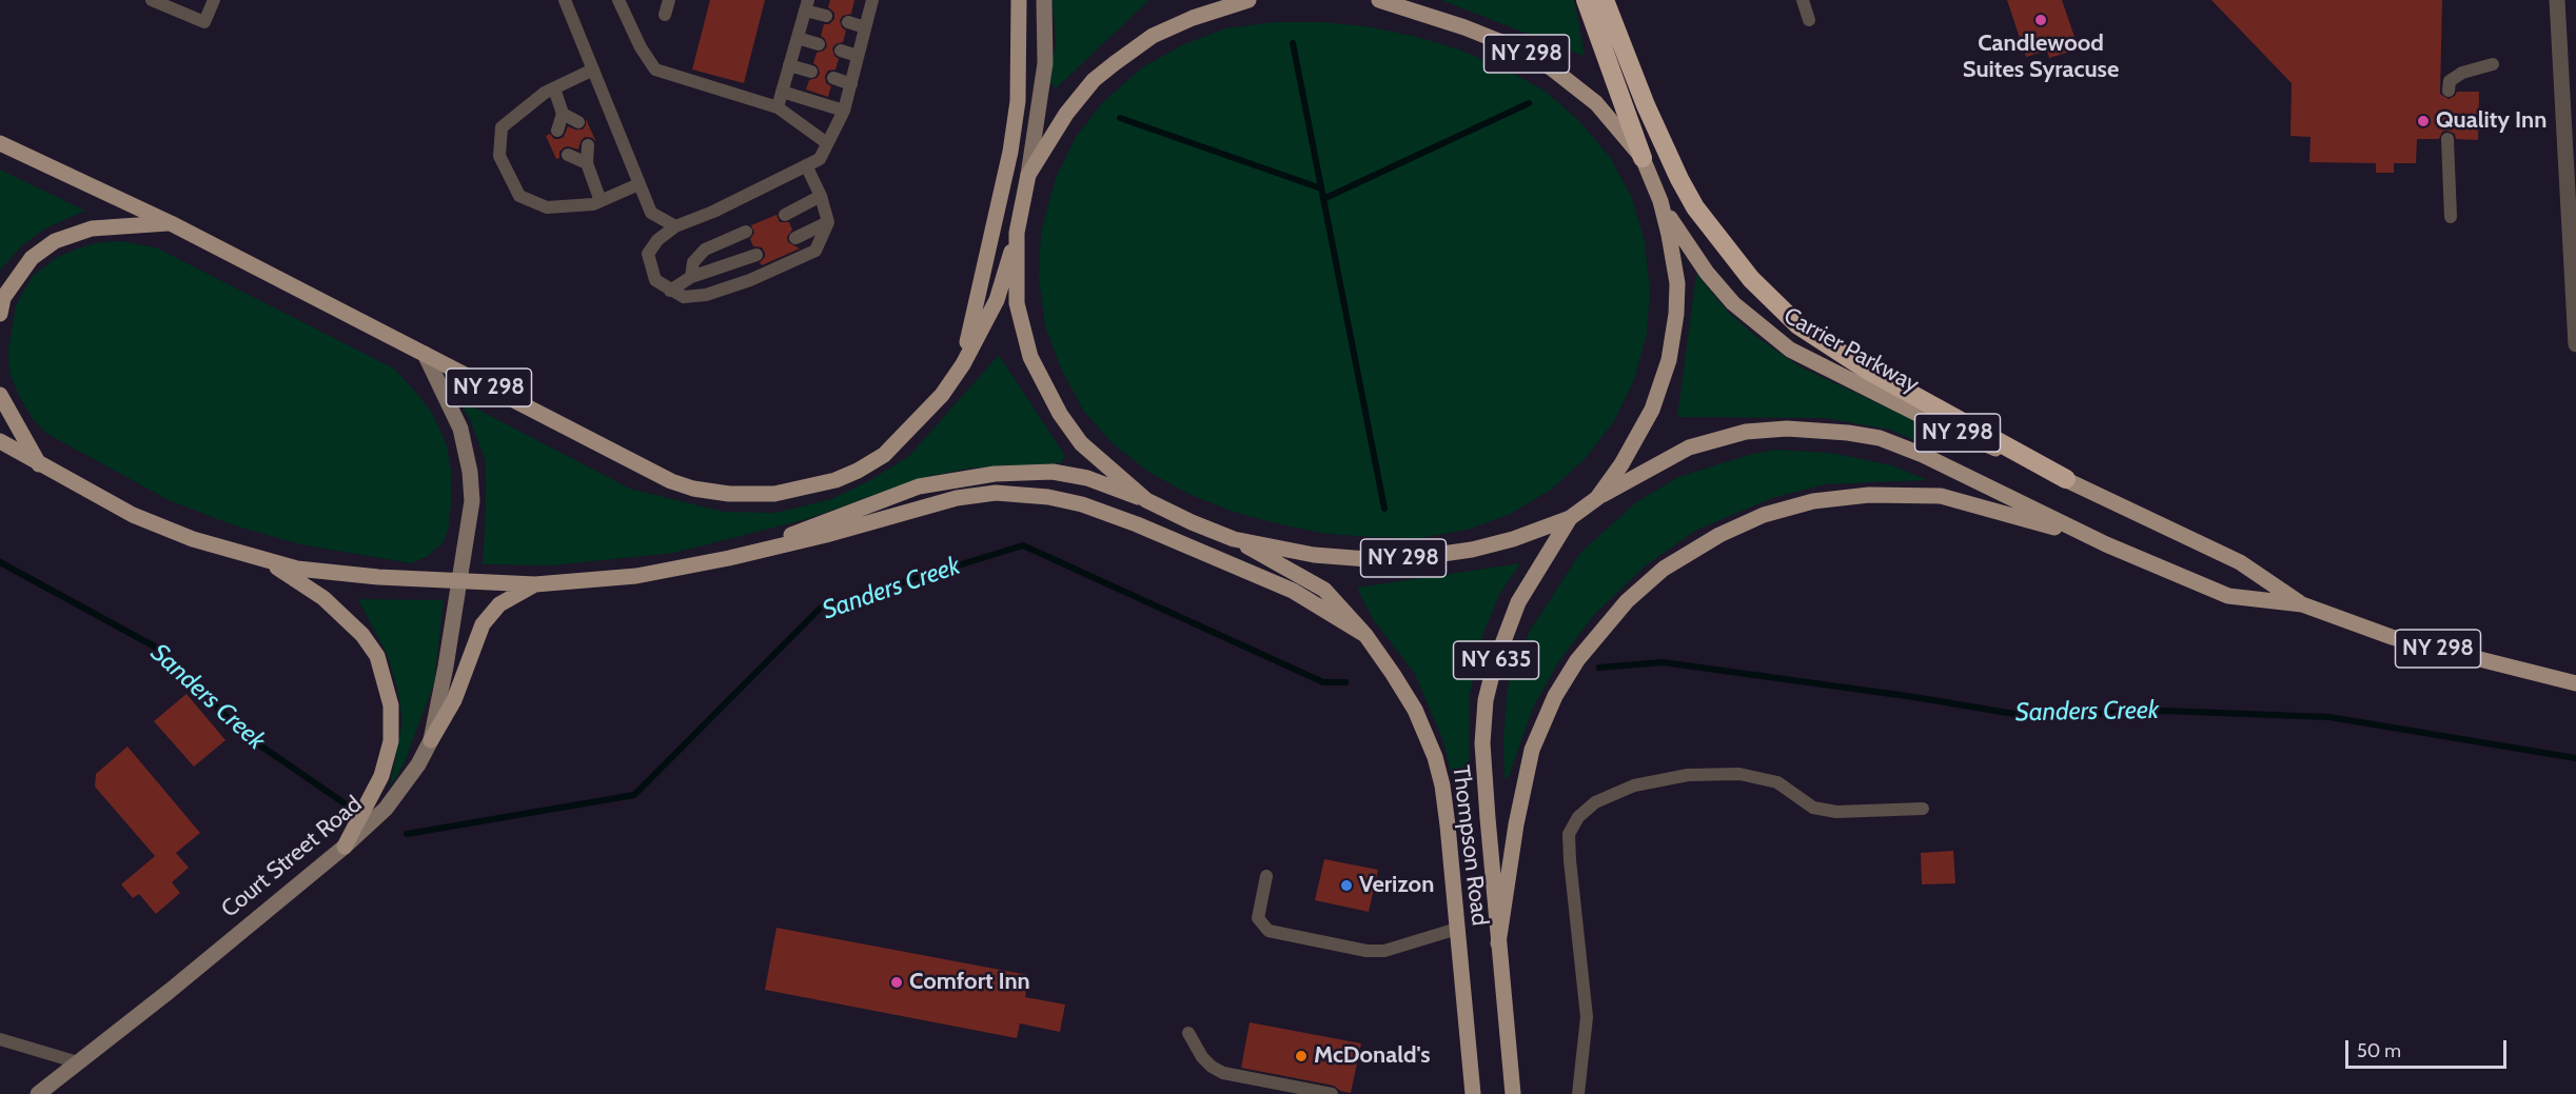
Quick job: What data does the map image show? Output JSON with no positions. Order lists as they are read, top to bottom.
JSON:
{
  "streets": {
    "main road": [
      "NY 298",
      "Carrier Parkway",
      "NY 635",
      "Thompson Road"
    ],
    "street": ["Court Street Road"]
  },
  "crossings": [
    ["NY 298", "Carrier Parkway"],
    ["NY 298", "Thompson Road"],
    ["NY 298", "Court Street Road"]
  ],
  "water": ["Sanders Creek"],
  "places": [
    "Candlewood Suites Syracuse",
    "Quality Inn",
    "Verizon",
    "Comfort Inn",
    "McDonald's"
  ],
  "scale_bar": "50 m"
}
